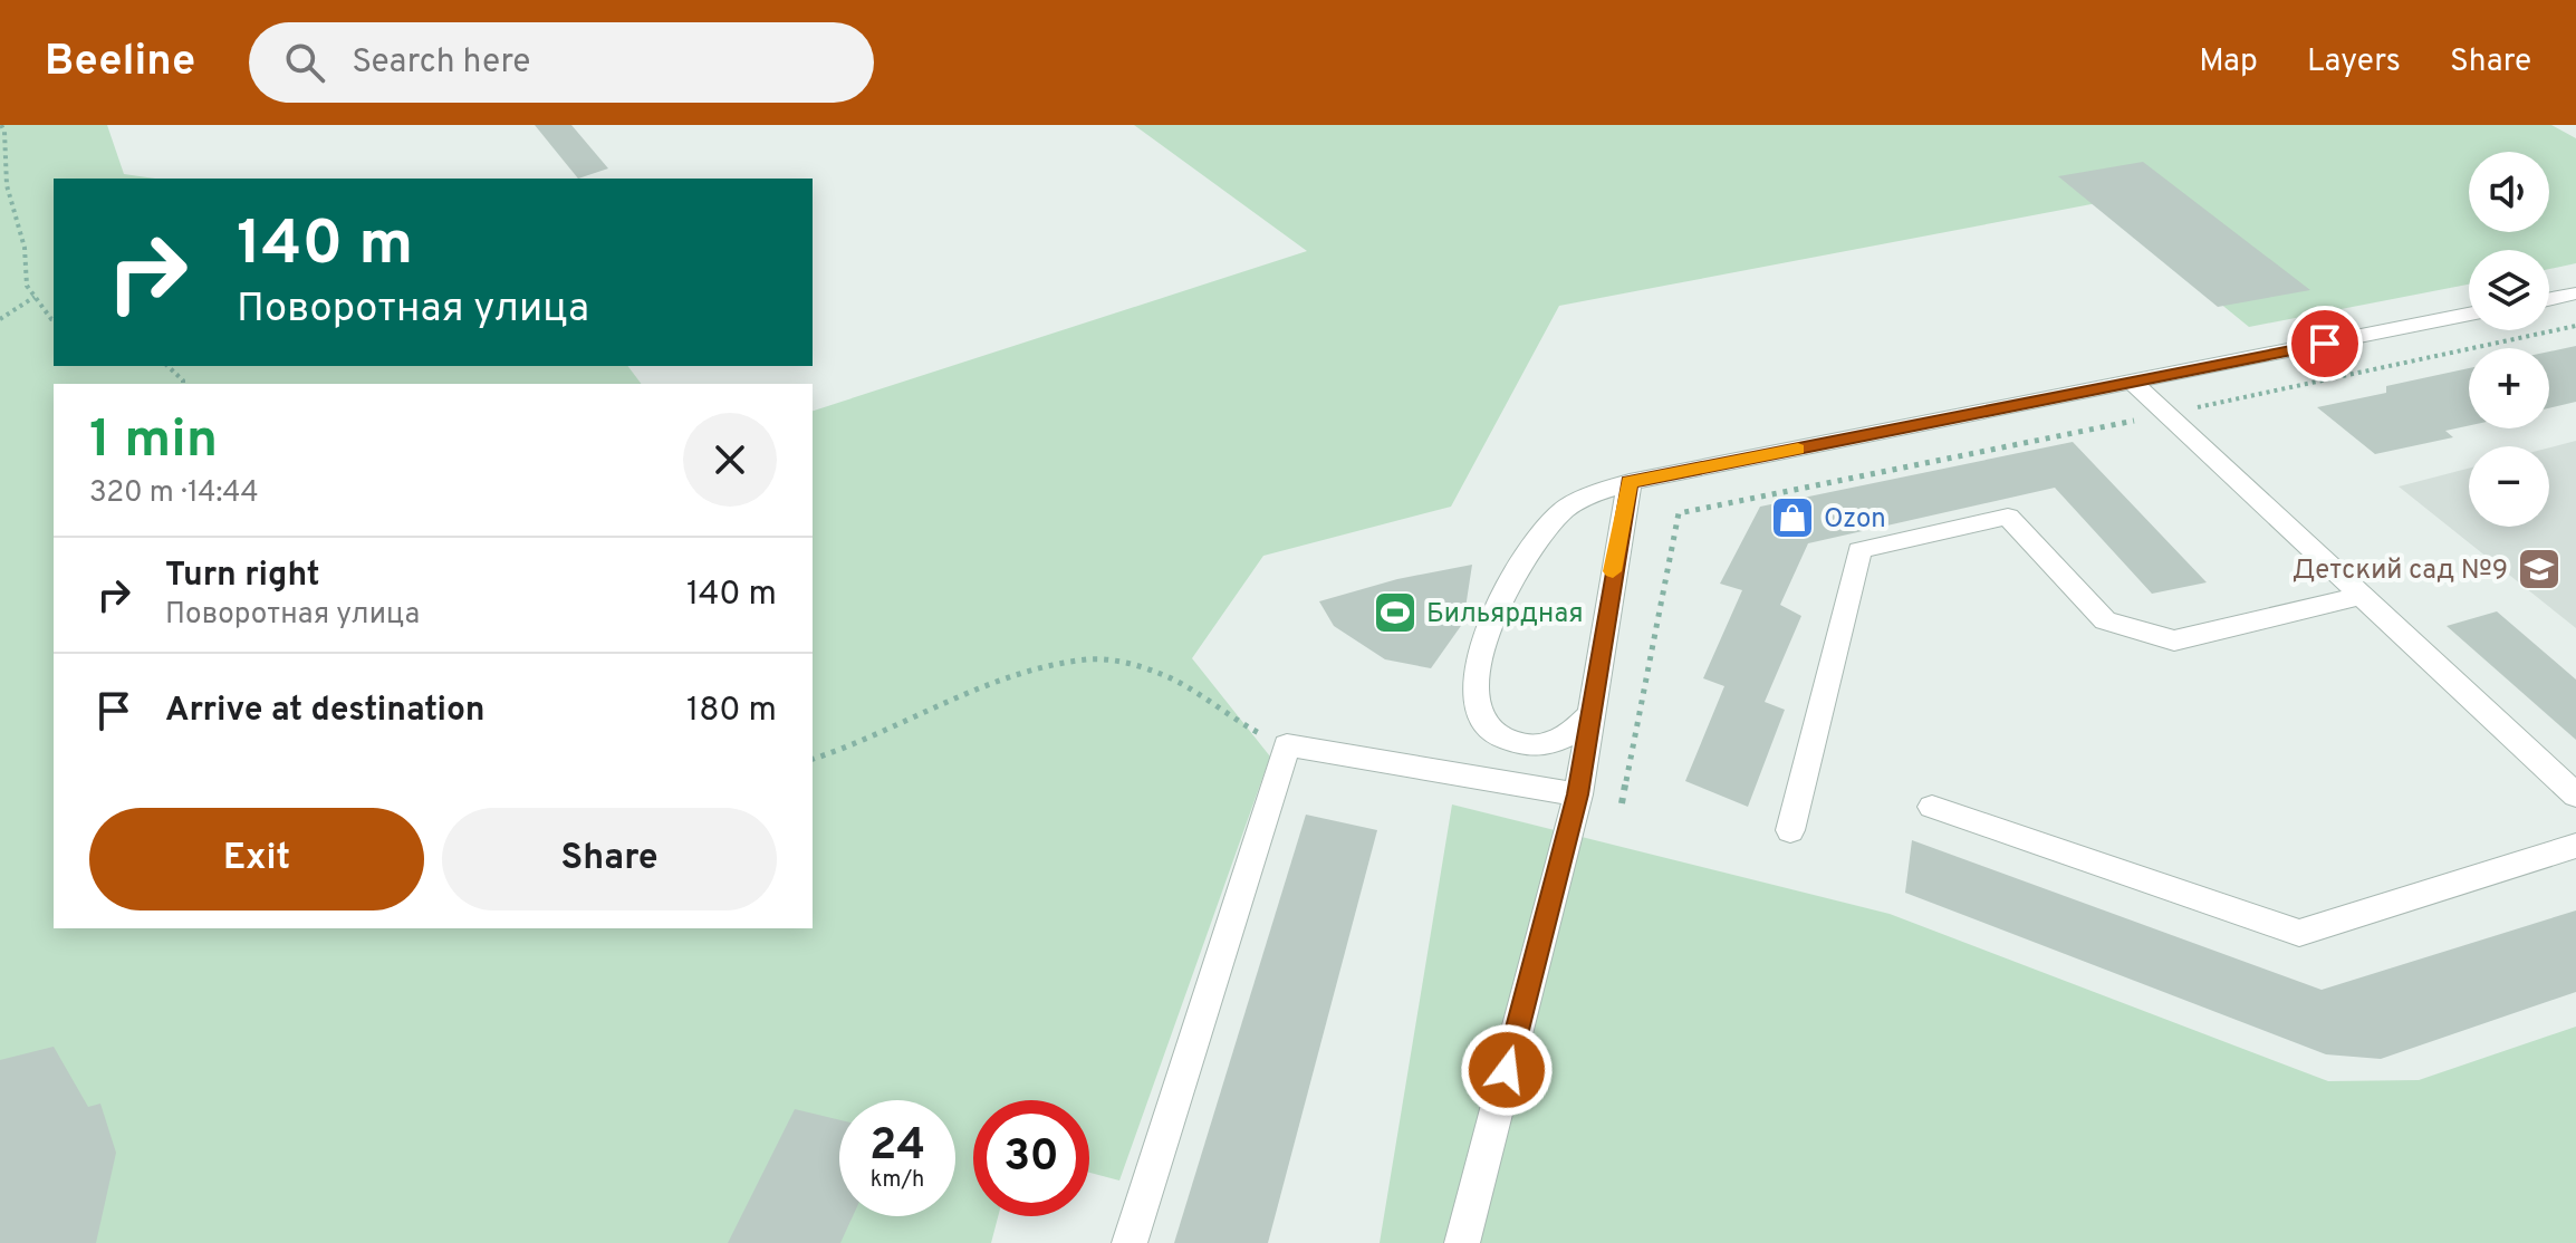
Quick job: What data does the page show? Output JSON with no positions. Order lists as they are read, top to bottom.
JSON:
{
  "places": {
    "shop": ["Ozon"],
    "school or university": ["Детский сад №9"],
    "sports": ["Бильярдная"]
  },
  "page": {
    "header": "Beeline",
    "search": "Search here",
    "nav": ["Map", "Layers", "Share"],
    "map_buttons": ["+", "−"],
    "turn": ["140 m", "Поворотная улица"],
    "heading": ["1 min", "320 m · 14:44"],
    "list": [
      {
        "name": "Turn right",
        "note": "Поворотная улица",
        "value": "140 m"
      },
      {
        "name": "Arrive at destination",
        "value": "180 m"
      }
    ],
    "buttons": ["Exit", "Share"],
    "speed": "24 km/h",
    "limit": "30"
  }
}
